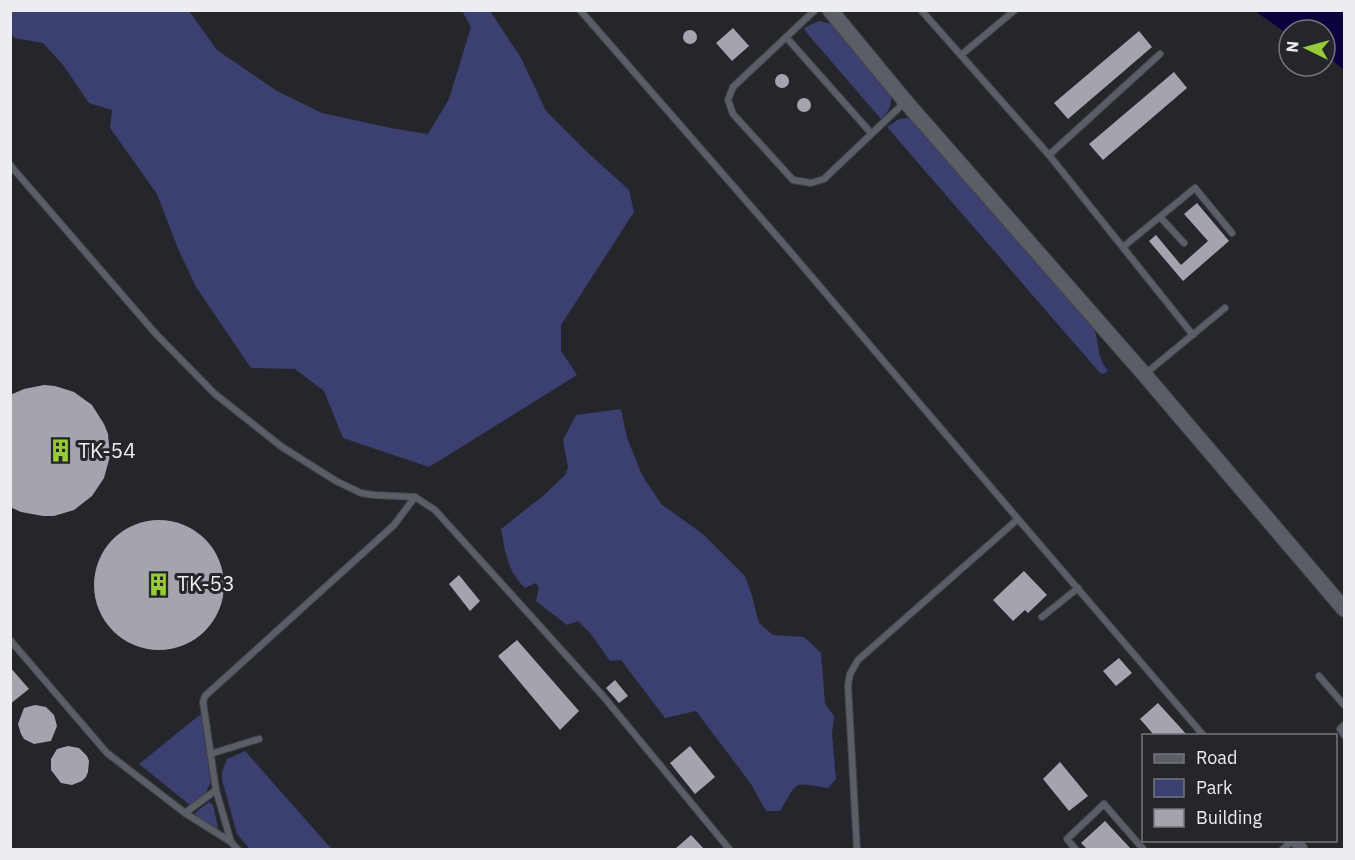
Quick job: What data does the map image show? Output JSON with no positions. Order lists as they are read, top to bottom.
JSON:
{
  "places": {
    "building": ["TK-54", "TK-53"]
  },
  "legend": ["Road", "Park", "Building"],
  "north": "left"
}
